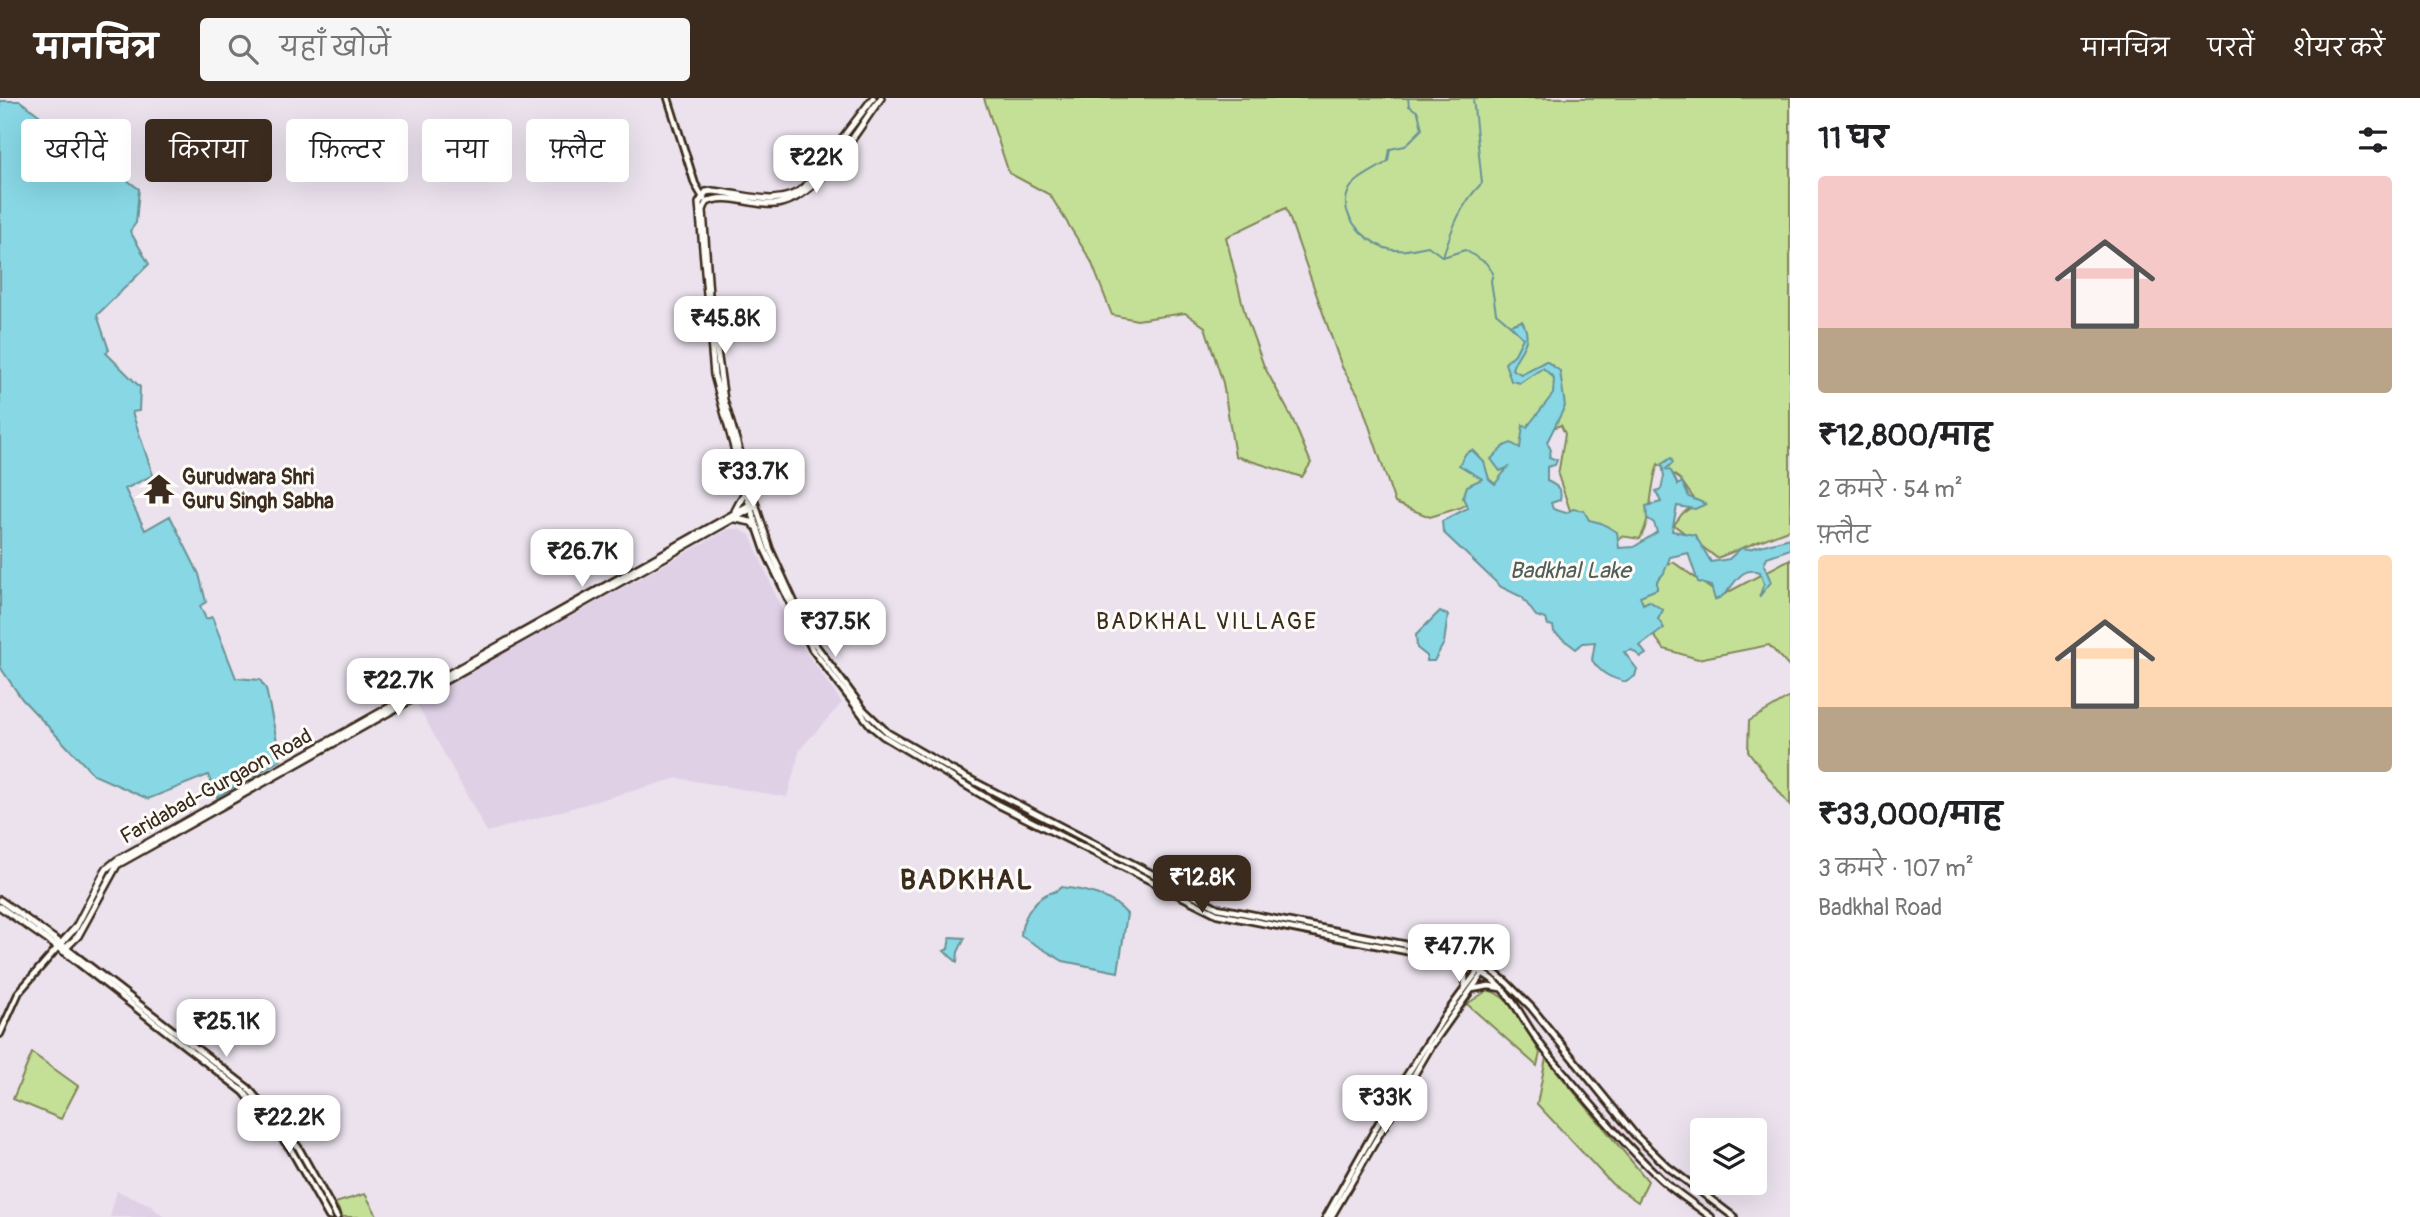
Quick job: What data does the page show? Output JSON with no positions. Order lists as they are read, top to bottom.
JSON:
{
  "streets": {
    "main road": ["Faridabad-Gurgaon Road"]
  },
  "districts": ["BADKHAL VILLAGE", "BADKHAL"],
  "water": ["Badkhal Lake"],
  "places": {
    "temple": ["Gurudwara Shri Guru Singh Sabha"]
  },
  "page": {
    "header": "मानचित्र",
    "search": "यहाँ खोजें",
    "nav": ["मानचित्र", "परतें", "शेयर करें"],
    "heading": "11 घर",
    "chip": [
      "खरीदें",
      "किराया",
      "फ़िल्टर",
      "नया",
      "फ़्लैट"
    ],
    "price": [
      "₹22K",
      "₹45.8K",
      "₹33.7K",
      "₹26.7K",
      "₹37.5K",
      "₹22.7K",
      "₹12.8K",
      "₹47.7K",
      "₹25.1K",
      "₹33K",
      "₹22.2K"
    ],
    "list": [
      {
        "name": "₹12,800/माह",
        "note": "2 कमरे · 54 m² · फ़्लैट"
      },
      {
        "name": "₹33,000/माह",
        "note": "3 कमरे · 107 m² · Badkhal Road"
      }
    ]
  }
}
